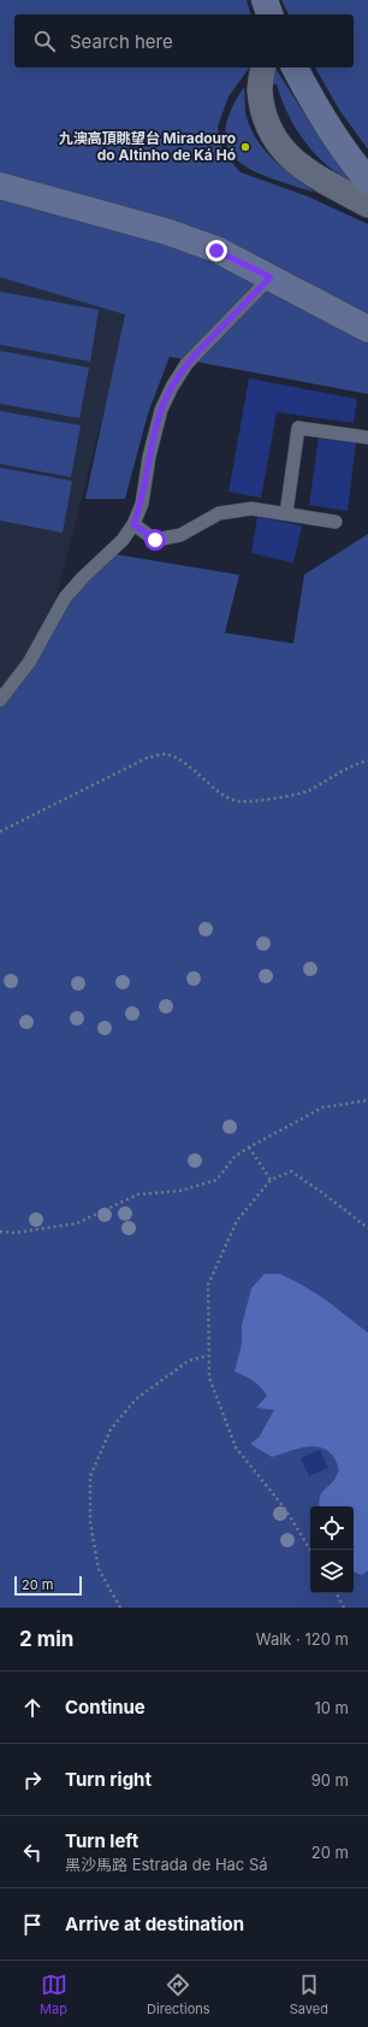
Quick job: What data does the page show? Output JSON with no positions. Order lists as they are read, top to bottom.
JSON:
{
  "places": ["九澳高頂眺望台 Miradouro do Altinho de Ká Hó"],
  "scale_bar": "20 m",
  "page": {
    "search": "Search here",
    "scale": "20 m",
    "heading": ["2 min", "Walk · 120 m"],
    "list": [
      ["Continue", "10 m"],
      ["Turn right", "90 m"],
      ["Turn left", "黑沙馬路 Estrada de Hac Sá", "20 m"],
      "Arrive at destination"
    ],
    "nav": ["Map", "Directions", "Saved"]
  }
}
